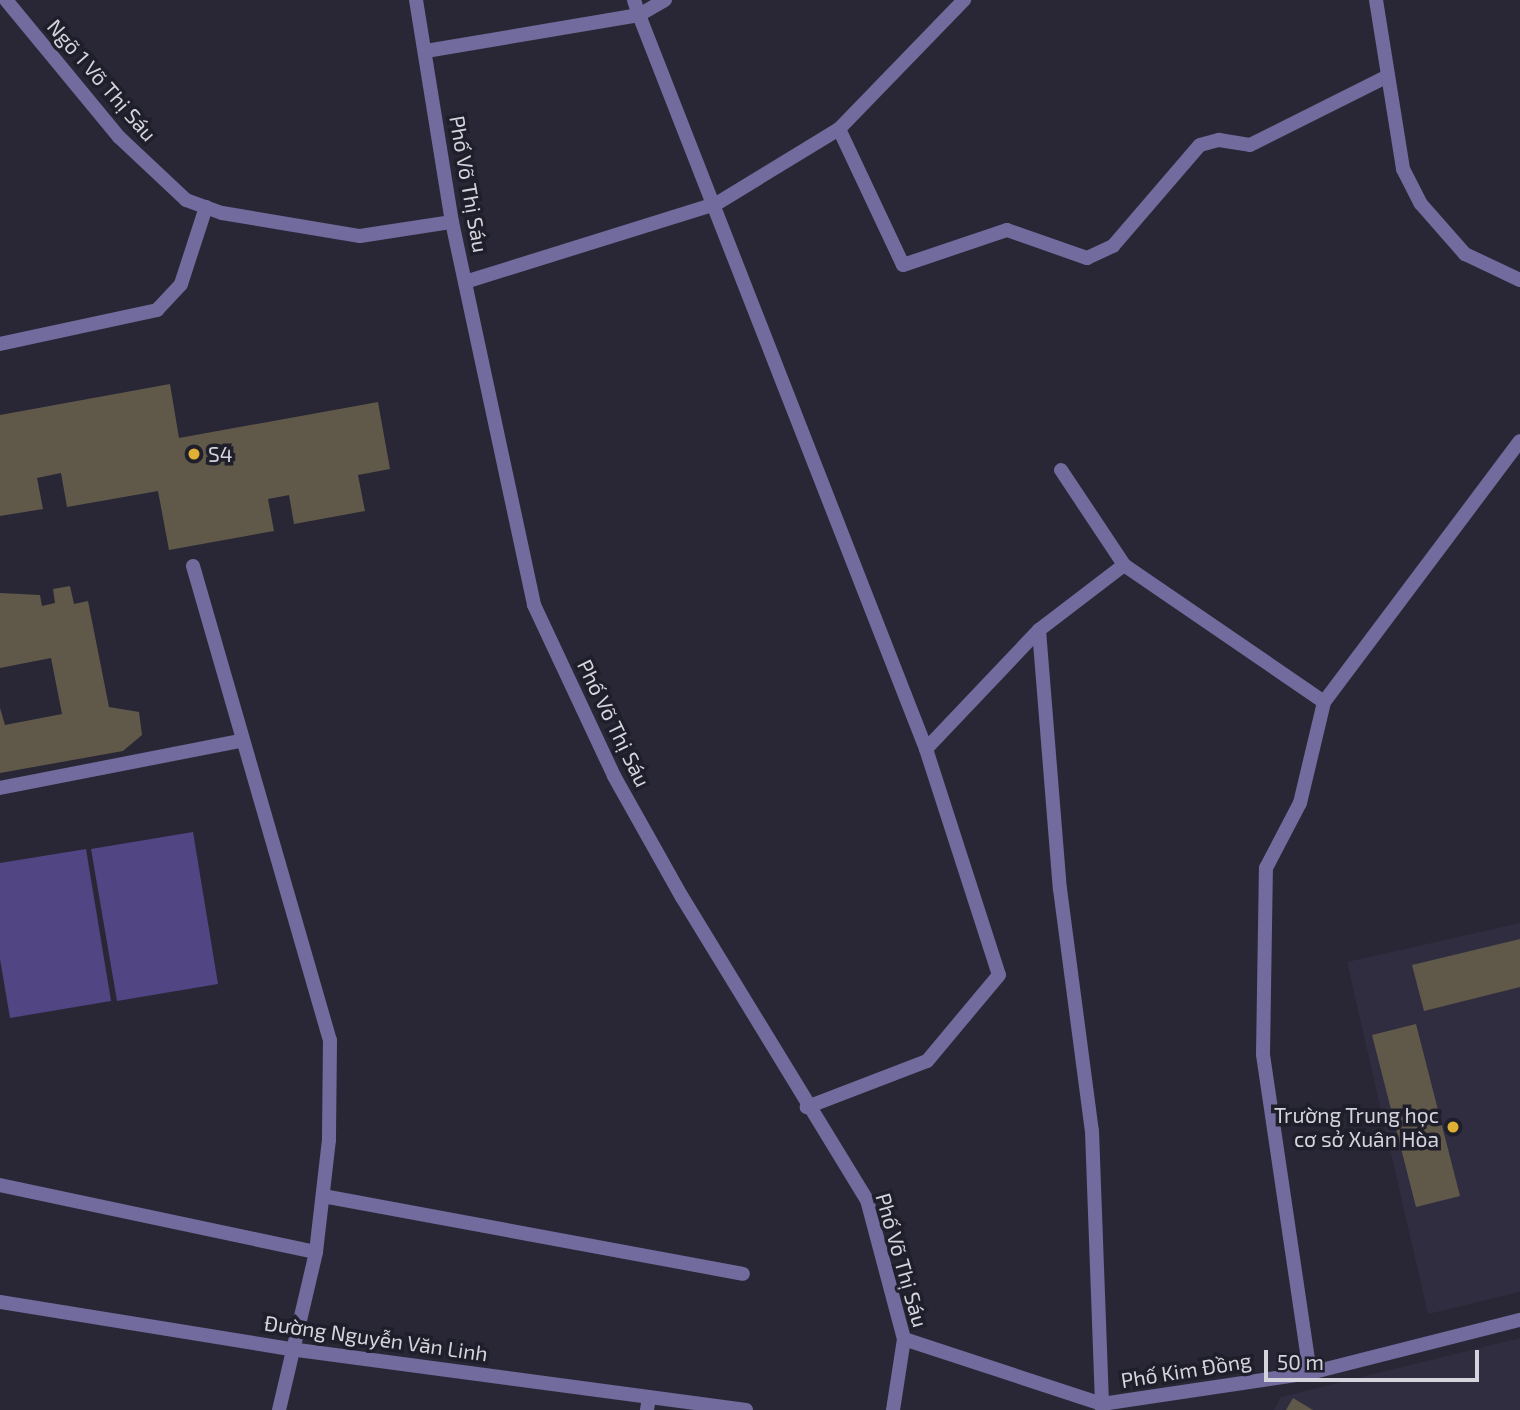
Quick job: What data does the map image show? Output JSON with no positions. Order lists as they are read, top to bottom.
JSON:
{
  "streets": {
    "street": [
      "Ngõ 1 Võ Thị Sáu",
      "Phố Võ Thị Sáu",
      "Đường Nguyễn Văn Linh",
      "Phố Kim Đồng"
    ]
  },
  "crossings": [
    ["Ngõ 1 Võ Thị Sáu", "Phố Võ Thị Sáu"],
    ["Phố Võ Thị Sáu", "Phố Kim Đồng"]
  ],
  "places": ["S4", "Trường Trung học cơ sở Xuân Hòa"],
  "scale_bar": "50 m"
}
